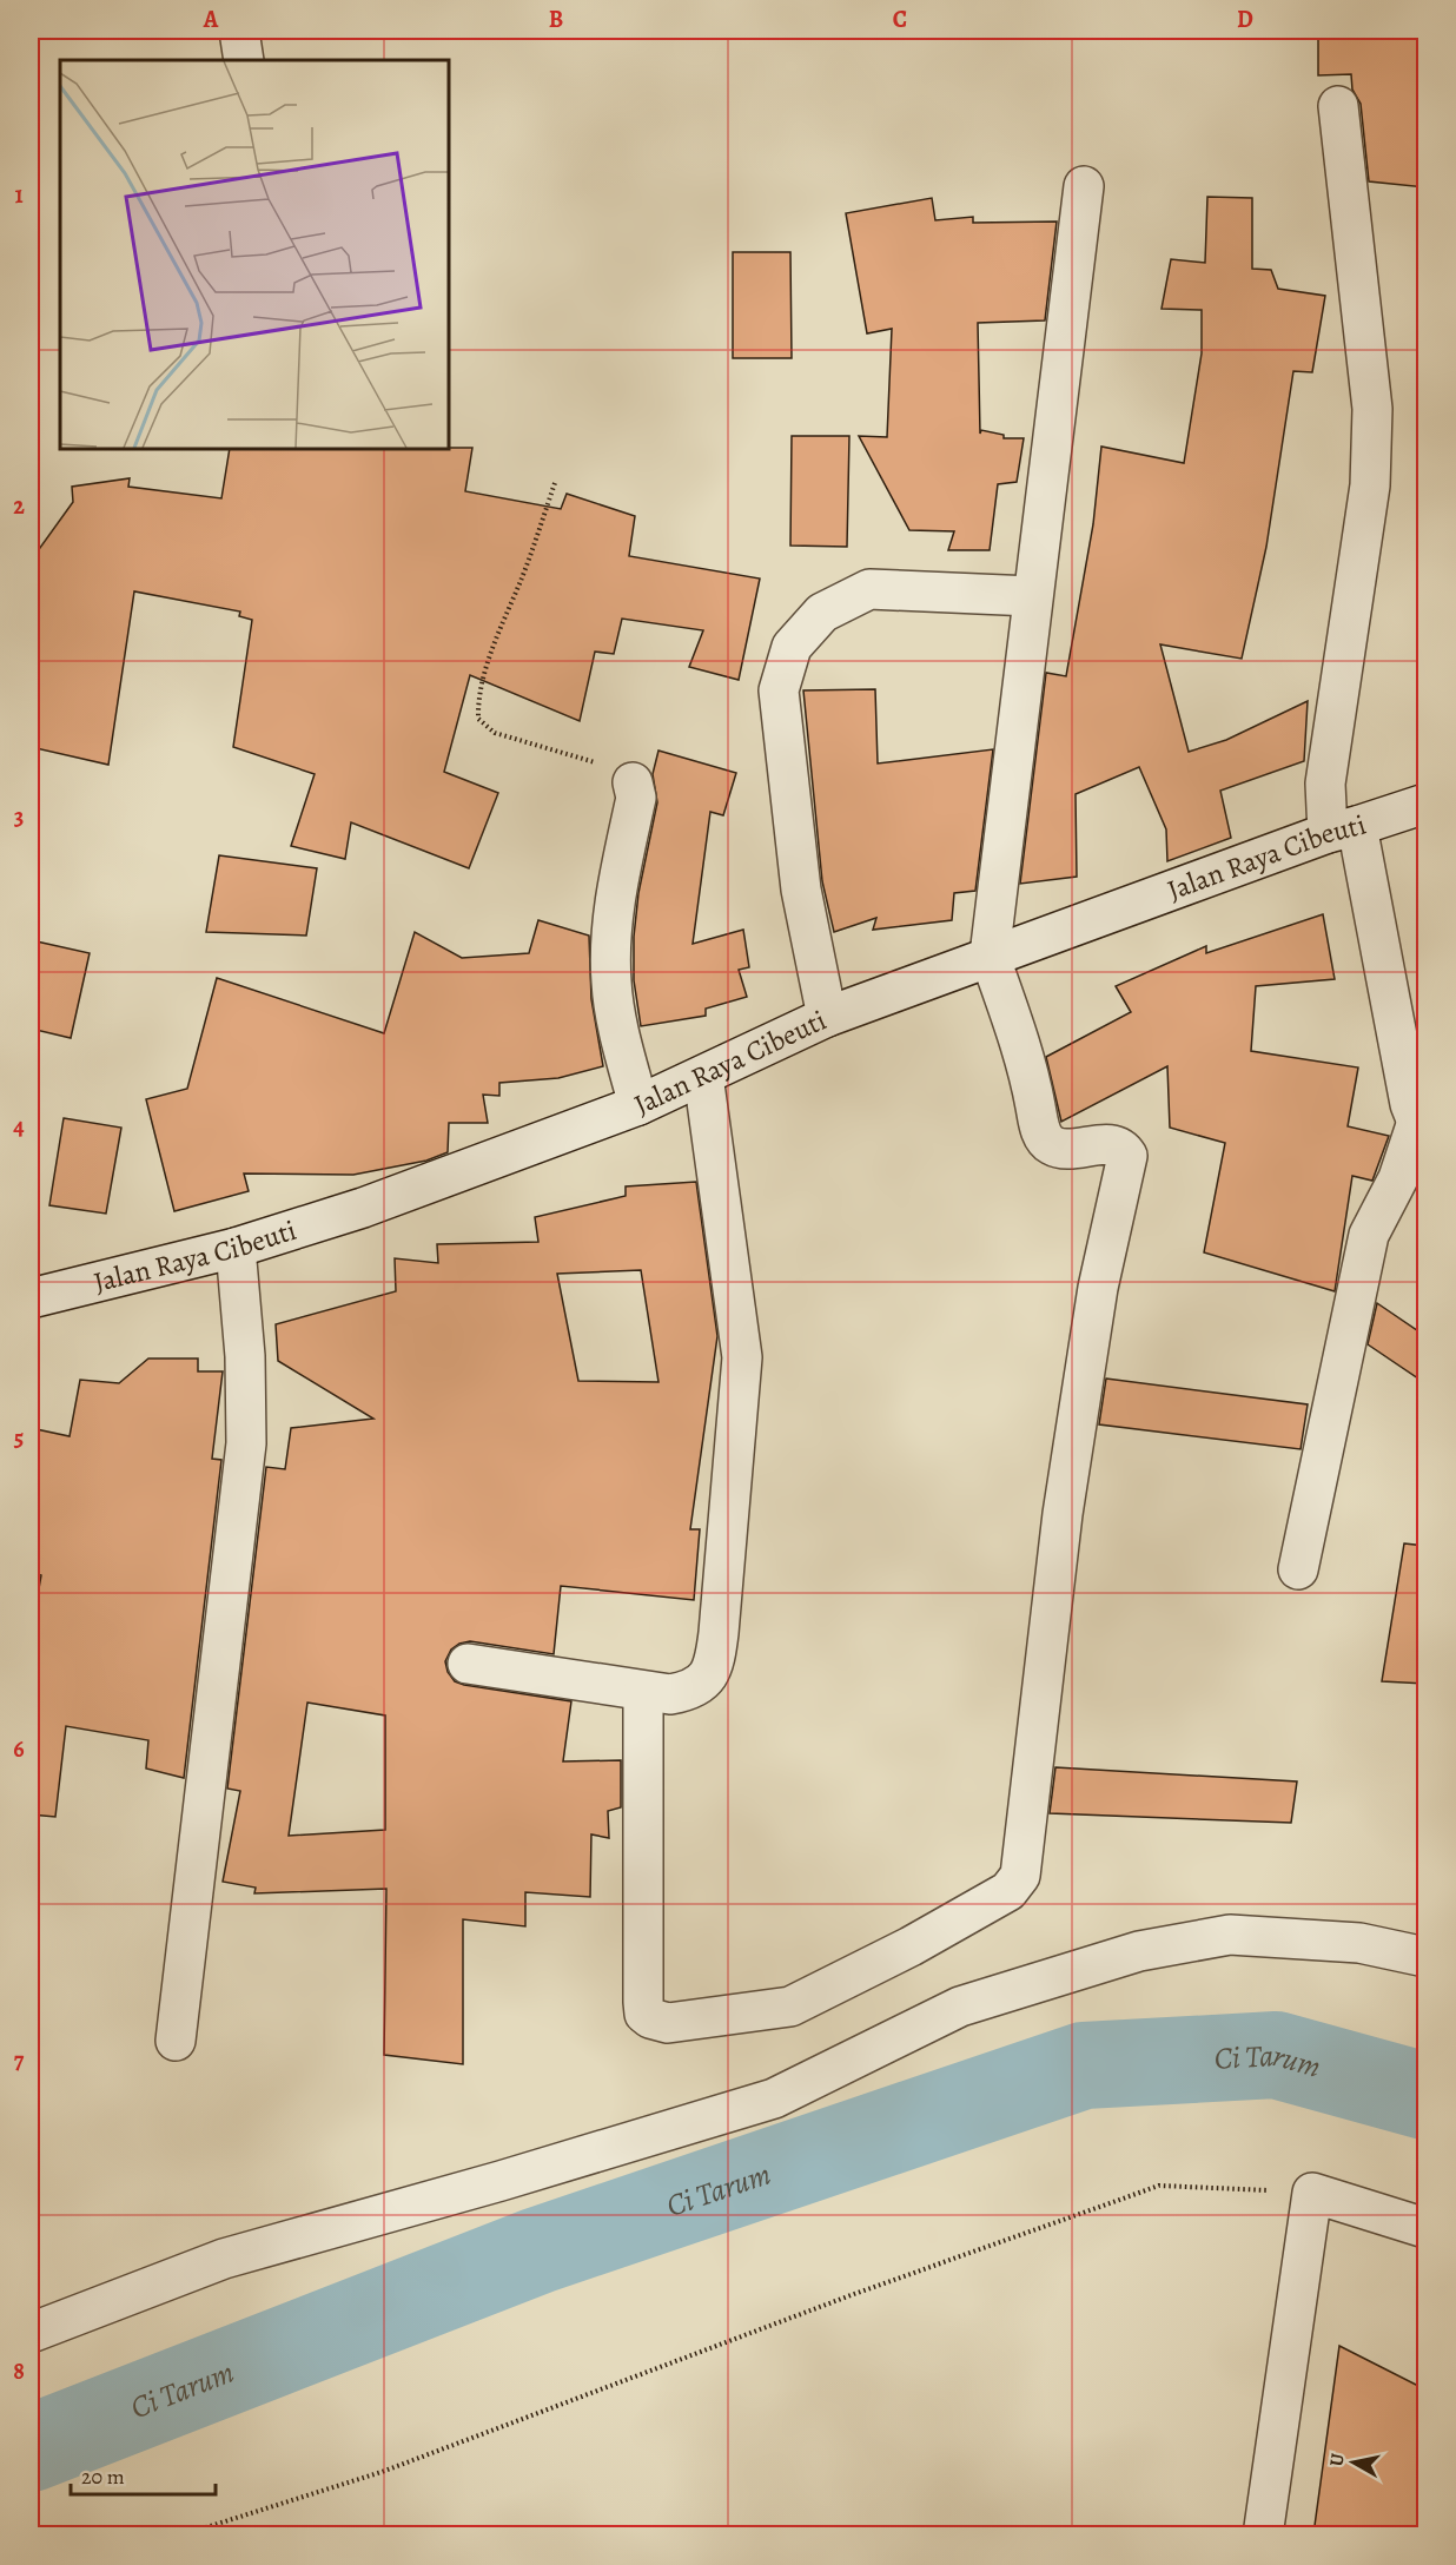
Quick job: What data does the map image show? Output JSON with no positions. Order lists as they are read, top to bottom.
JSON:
{
  "streets": {
    "street": ["Jalan Raya Cibeuti"]
  },
  "water": ["Ci Tarum"],
  "scale_bar": "20 m",
  "north": "left",
  "grid": {
    "columns": [
      "A",
      "B",
      "C",
      "D"
    ],
    "rows": [
      "1",
      "2",
      "3",
      "4",
      "5",
      "6",
      "7",
      "8"
    ]
  }
}
